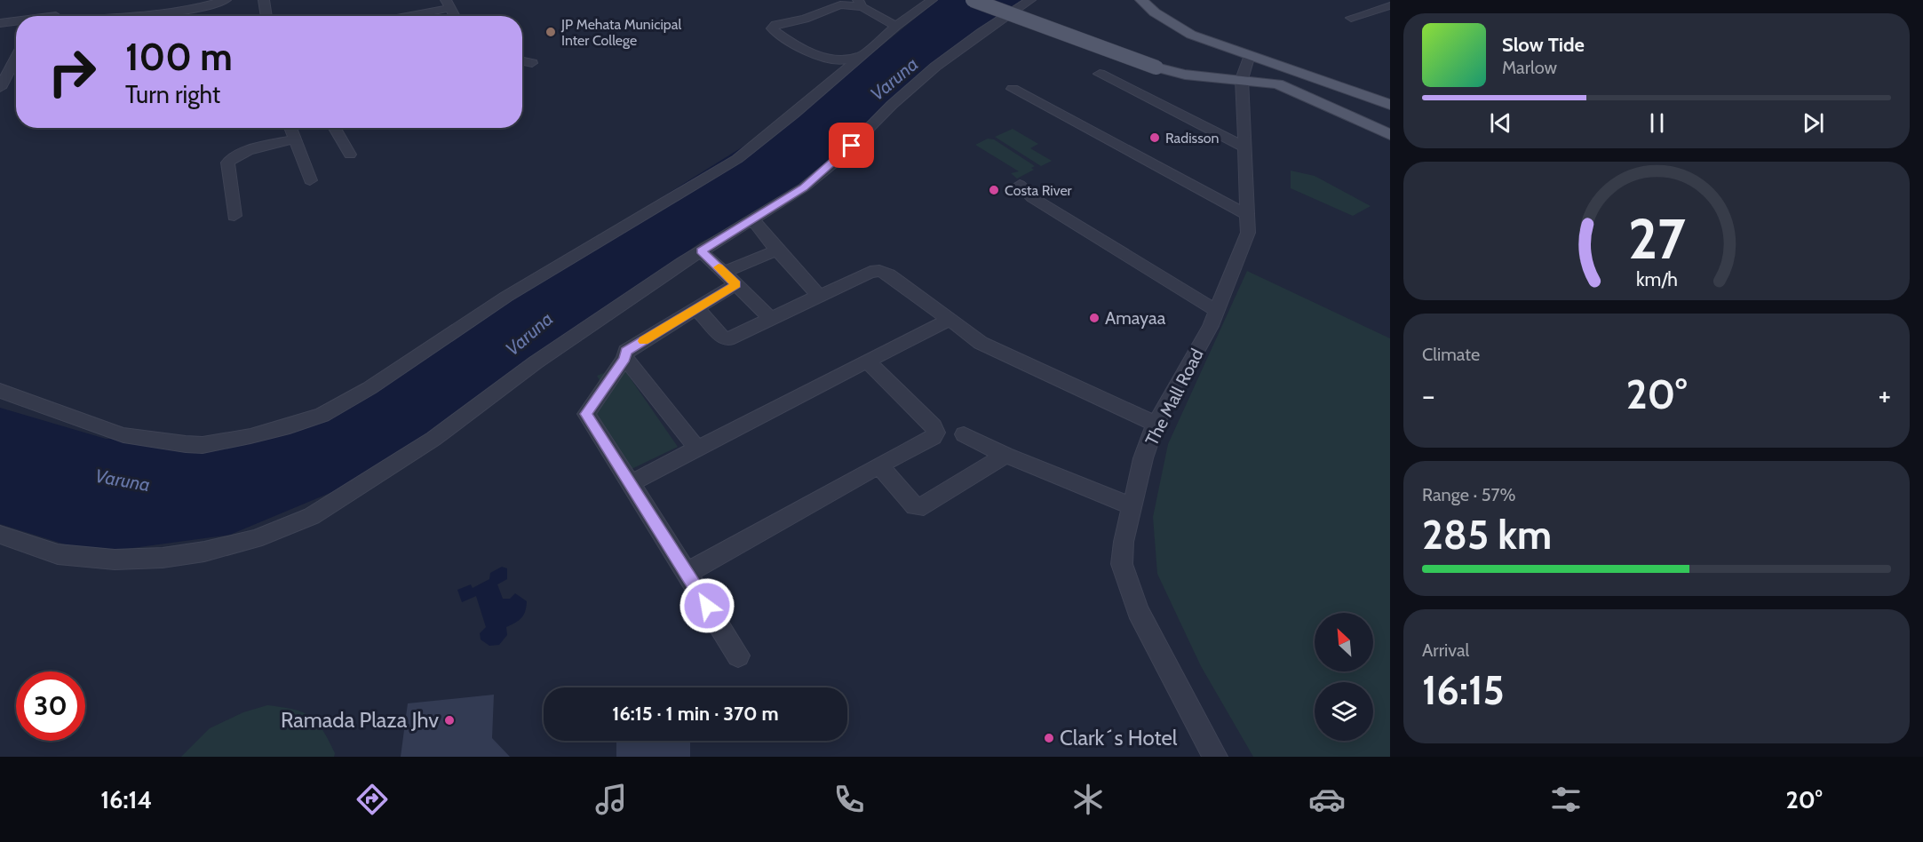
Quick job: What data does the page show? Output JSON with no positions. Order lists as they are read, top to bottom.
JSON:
{
  "streets": {
    "street": ["The Mall Road"]
  },
  "water": ["Varuna"],
  "places": [
    "JP Mehata Municipal Inter College",
    "Radisson",
    "Costa River",
    "Amayaa",
    "Ramada Plaza Jhv",
    "Clark´s Hotel"
  ],
  "north": "top left",
  "page": {
    "turn": ["100 m", "Turn right"],
    "song": ["Slow Tide", "Marlow"],
    "tile": [
      "Climate",
      ["Range · 57%", "285 km"],
      ["Arrival", "16:15"]
    ],
    "heat": ["−", "20°", "+"],
    "limit": "30",
    "trip": "16:15 · 1 min · 370 m",
    "tabs": ["16:14", "20°"],
    "gauge": ["27", "km/h"]
  }
}
